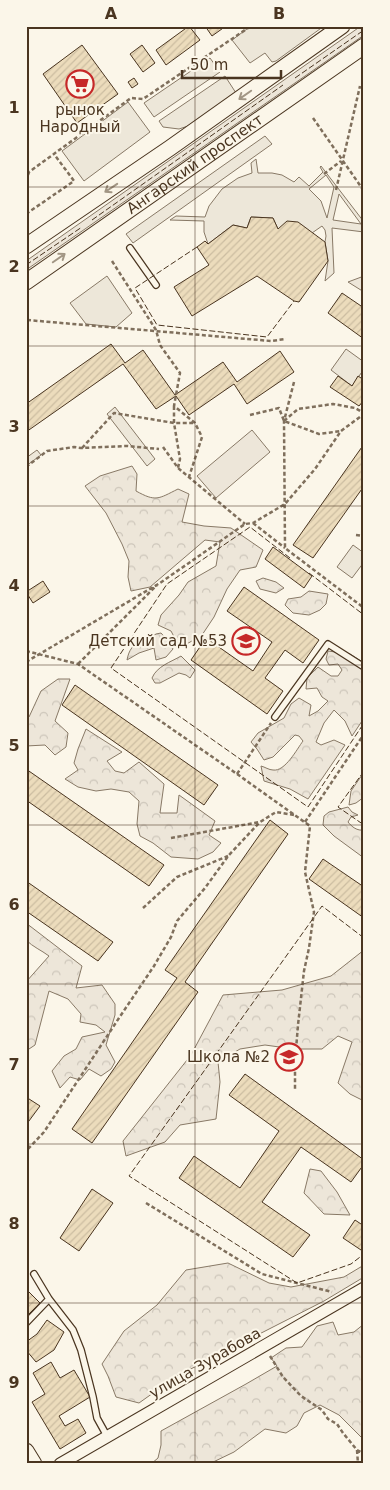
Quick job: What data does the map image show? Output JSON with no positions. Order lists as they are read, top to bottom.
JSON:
{
  "streets": {
    "street": ["Ангарский проспект", "улица Зурабова"]
  },
  "places": {
    "supermarket": ["рынок Народный"],
    "school or university": ["Детский сад №53", "Школа №2"]
  },
  "scale_bar": "50 m",
  "grid": {
    "columns": ["A", "B"],
    "rows": [
      "1",
      "2",
      "3",
      "4",
      "5",
      "6",
      "7",
      "8",
      "9"
    ]
  }
}
